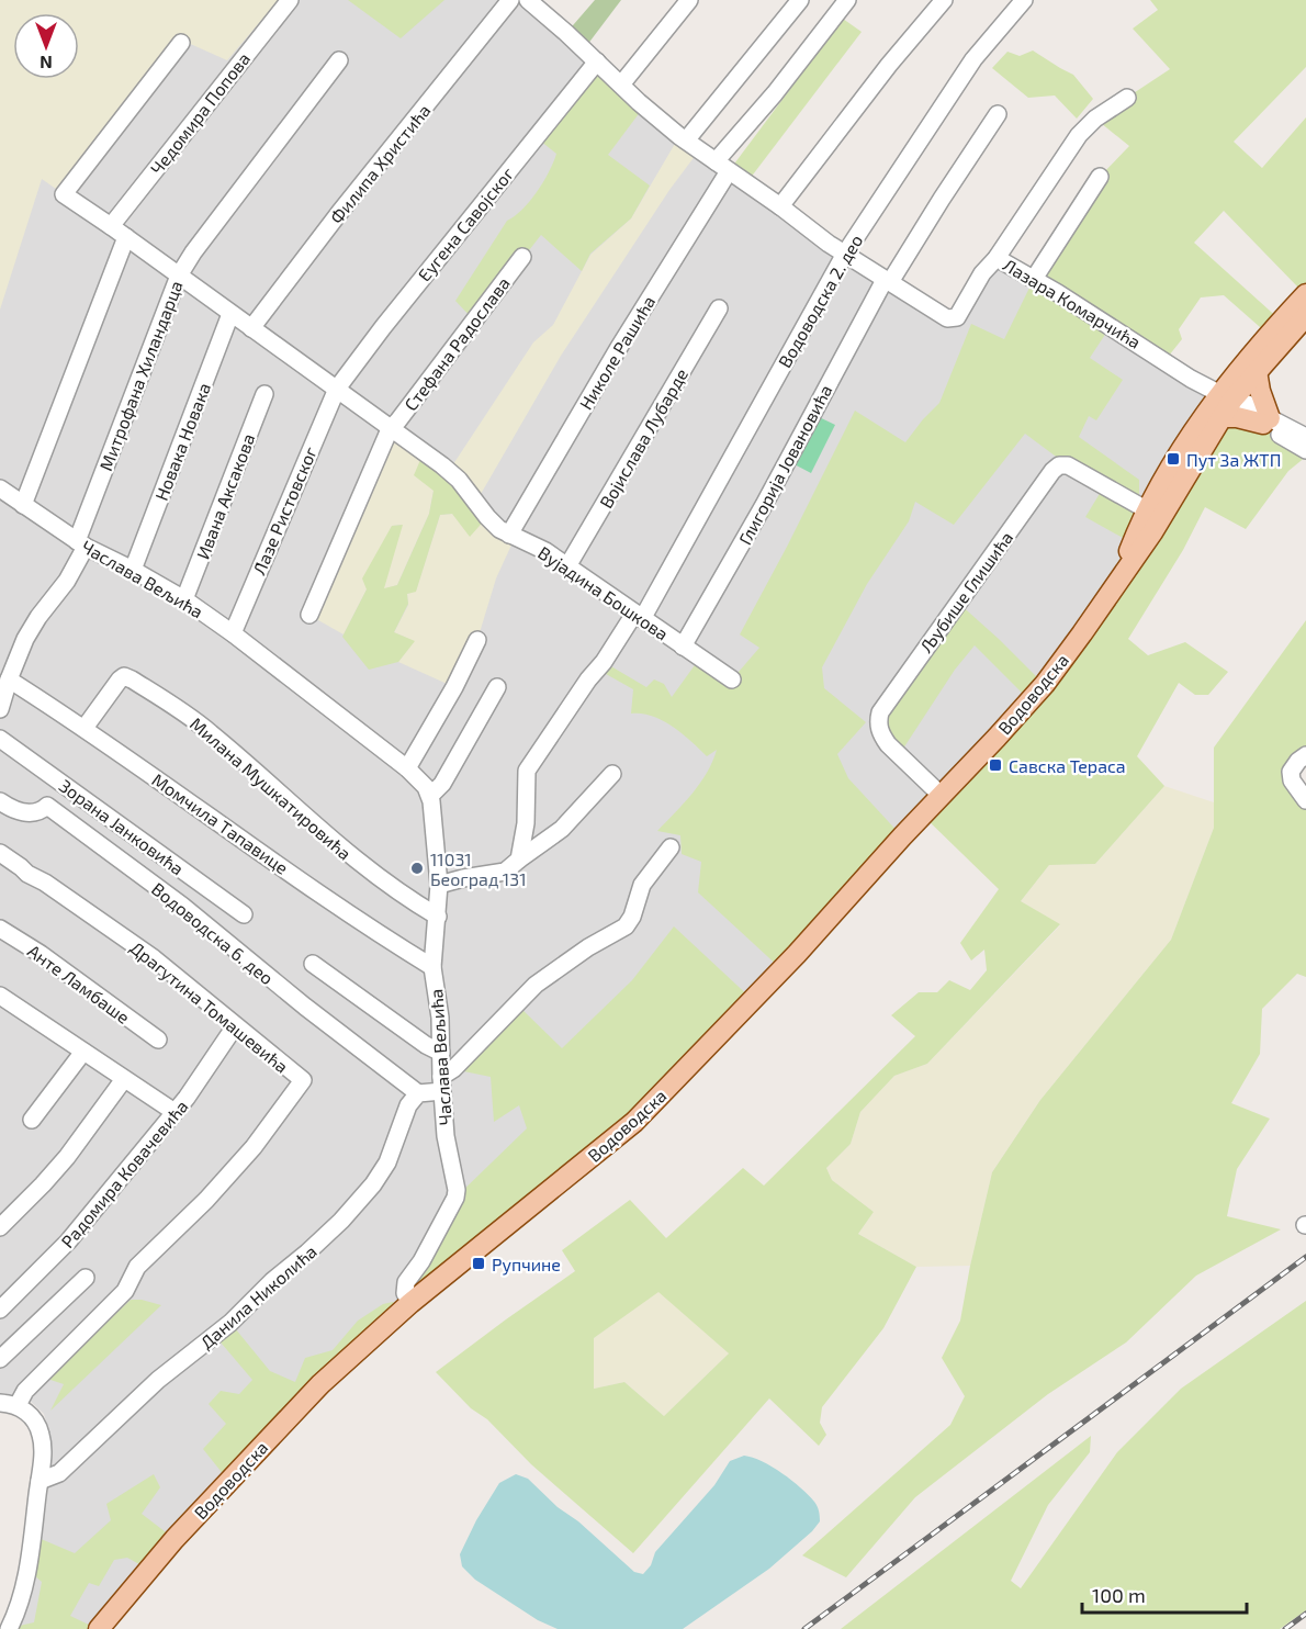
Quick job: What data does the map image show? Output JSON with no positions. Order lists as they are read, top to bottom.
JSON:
{
  "streets": {
    "main road": ["Водоводска"],
    "street": [
      "Чедомира Попова",
      "Филипа Христића",
      "Еугена Савојског",
      "Водоводска 2. део",
      "Лазара Комарчића",
      "Стефана Радослава",
      "Николе Рашића",
      "Митрофана Хиландарца",
      "Војислава Лубарде",
      "Новака Новака",
      "Глигорија Јовановића",
      "Ивана Аксакова",
      "Лазе Ристовског",
      "Часлава Вељића",
      "Љубише Глишића",
      "Вујадина Бошкова",
      "Милана Мушкатировића",
      "Момчила Тапавице",
      "Зорана Јанковића",
      "Водоводска 6. део",
      "Анте Ламбаше",
      "Драгутина Томашевића",
      "Радомира Ковачевића",
      "Данила Николића"
    ]
  },
  "crossings": [
    ["Чедомира Попова", "Вујадина Бошкова"],
    ["Филипа Христића", "Вујадина Бошкова"],
    ["Еугена Савојског", "Лазара Комарчића"],
    ["Еугена Савојског", "Лазе Ристовског"],
    ["Еугена Савојског", "Вујадина Бошкова"],
    ["Водоводска 2. део", "Лазара Комарчића"],
    ["Водоводска 2. део", "Вујадина Бошкова"],
    ["Лазара Комарчића", "Николе Рашића"],
    ["Лазара Комарчића", "Глигорија Јовановића"],
    ["Лазара Комарчића", "Водоводска"],
    ["Стефана Радослава", "Вујадина Бошкова"],
    ["Николе Рашића", "Вујадина Бошкова"],
    ["Митрофана Хиландарца", "Часлава Вељића"],
    ["Митрофана Хиландарца", "Вујадина Бошкова"],
    ["Митрофана Хиландарца", "Момчила Тапавице"],
    ["Војислава Лубарде", "Вујадина Бошкова"],
    ["Новака Новака", "Часлава Вељића"],
    ["Новака Новака", "Вујадина Бошкова"],
    ["Глигорија Јовановића", "Вујадина Бошкова"],
    ["Ивана Аксакова", "Часлава Вељића"],
    ["Лазе Ристовског", "Часлава Вељића"],
    ["Лазе Ристовског", "Вујадина Бошкова"],
    ["Часлава Вељића", "Водоводска"],
    ["Часлава Вељића", "Милана Мушкатировића"],
    ["Часлава Вељића", "Момчила Тапавице"],
    ["Љубише Глишића", "Водоводска"],
    ["Милана Мушкатировића", "Момчила Тапавице"],
    ["Водоводска 6. део", "Данила Николића"],
    ["Драгутина Томашевића", "Радомира Ковачевића"]
  ],
  "places": {
    "transit": ["Пут За ЖТП", "Савска Тераса", "Рупчине"],
    "other": ["11031 Београд 131"]
  },
  "scale_bar": "100 m",
  "north": "bottom"
}
